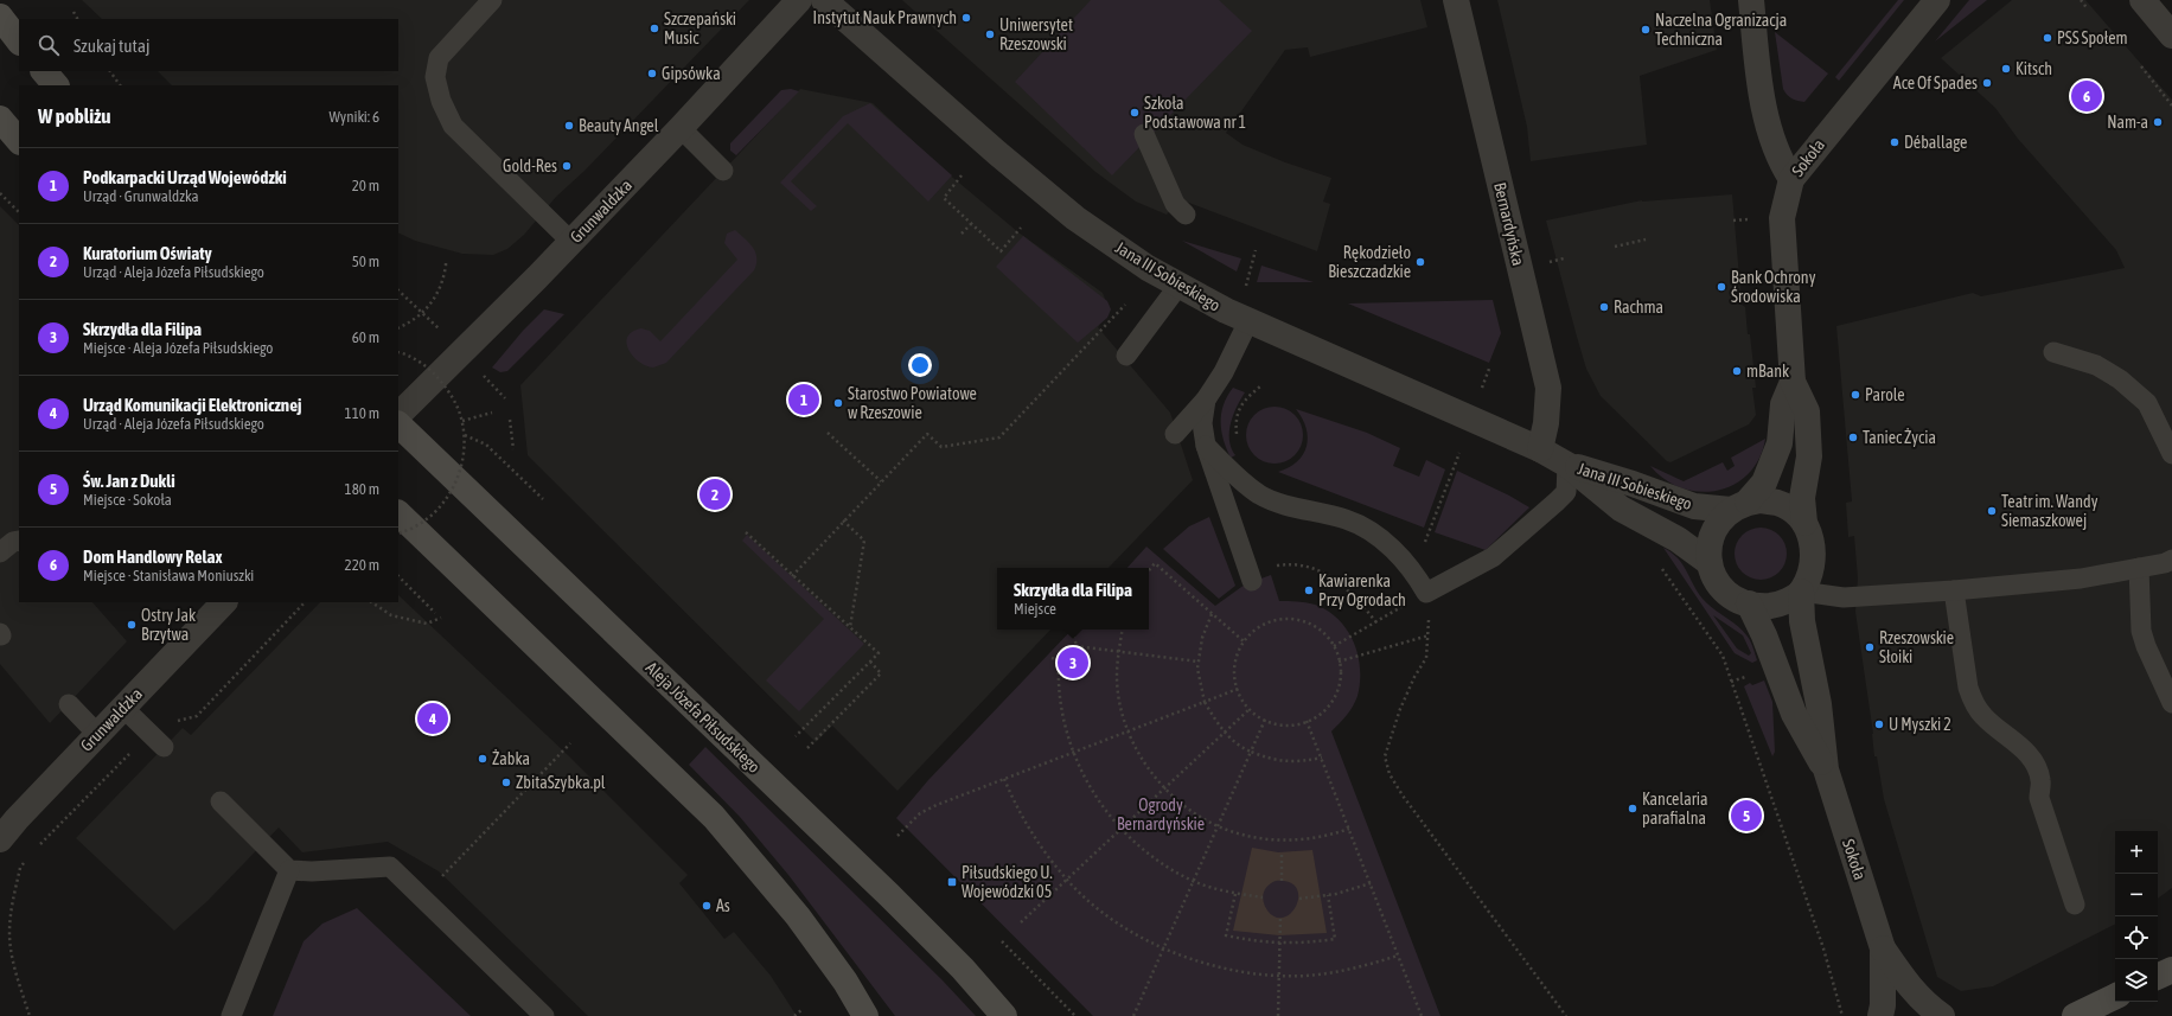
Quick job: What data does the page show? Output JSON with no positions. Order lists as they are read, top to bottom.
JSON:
{
  "streets": {
    "main road": ["Aleja Józefa Piłsudskiego"],
    "street": [
      "Sokoła",
      "Grunwaldzka",
      "Bernardyńska",
      "Jana III Sobieskiego"
    ]
  },
  "crossings": [
    ["Sokoła", "Jana III Sobieskiego"],
    ["Bernardyńska", "Jana III Sobieskiego"]
  ],
  "parks": ["Ogrody Bernardyńskie"],
  "places": {
    "other": [
      "Instytut Nauk Prawnych",
      "Szczepański Music",
      "Naczelna Ogranizacja Techniczna",
      "Uniwersytet Rzeszowski",
      "PSS Społem",
      "Kitsch",
      "Gipsówka",
      "Ace Of Spades",
      "Szkoła Podstawowa nr 1",
      "Nam-a",
      "Beauty Angel",
      "Déballage",
      "Gold-Res",
      "Rękodzieło Bieszczadzkie",
      "Bank Ochrony Środowiska",
      "Rachma",
      "mBank",
      "Parole",
      "Starostwo Powiatowe w Rzeszowie",
      "Taniec Życia",
      "Teatr im. Wandy Siemaszkowej",
      "Kawiarenka Przy Ogrodach",
      "Ostry Jak Brzytwa",
      "Rzeszowskie Słoiki",
      "U Myszki 2",
      "Żabka",
      "ZbitaSzybka.pl",
      "Kancelaria parafialna",
      "As"
    ],
    "transit": ["Piłsudskiego U. Wojewódzki 05"]
  },
  "page": {
    "search": "Szukaj tutaj",
    "pins": [
      "6",
      "1",
      "2",
      "3",
      "4",
      "5"
    ],
    "heading": ["W pobliżu", "Wyniki: 6"],
    "list": [
      {
        "mark": "1",
        "name": "Podkarpacki Urząd Wojewódzki",
        "note": "Urząd · Grunwaldzka",
        "value": "20 m"
      },
      {
        "mark": "2",
        "name": "Kuratorium Oświaty",
        "note": "Urząd · Aleja Józefa Piłsudskiego",
        "value": "50 m"
      },
      {
        "mark": "3",
        "name": "Skrzydła dla Filipa",
        "note": "Miejsce · Aleja Józefa Piłsudskiego",
        "value": "60 m"
      },
      {
        "mark": "4",
        "name": "Urząd Komunikacji Elektronicznej",
        "note": "Urząd · Aleja Józefa Piłsudskiego",
        "value": "110 m"
      },
      {
        "mark": "5",
        "name": "Św. Jan z Dukli",
        "note": "Miejsce · Sokoła",
        "value": "180 m"
      },
      {
        "mark": "6",
        "name": "Dom Handlowy Relax",
        "note": "Miejsce · Stanisława Moniuszki",
        "value": "220 m"
      }
    ],
    "popup": ["Skrzydła dla Filipa", "Miejsce"],
    "map_buttons": ["+", "−"]
  }
}
